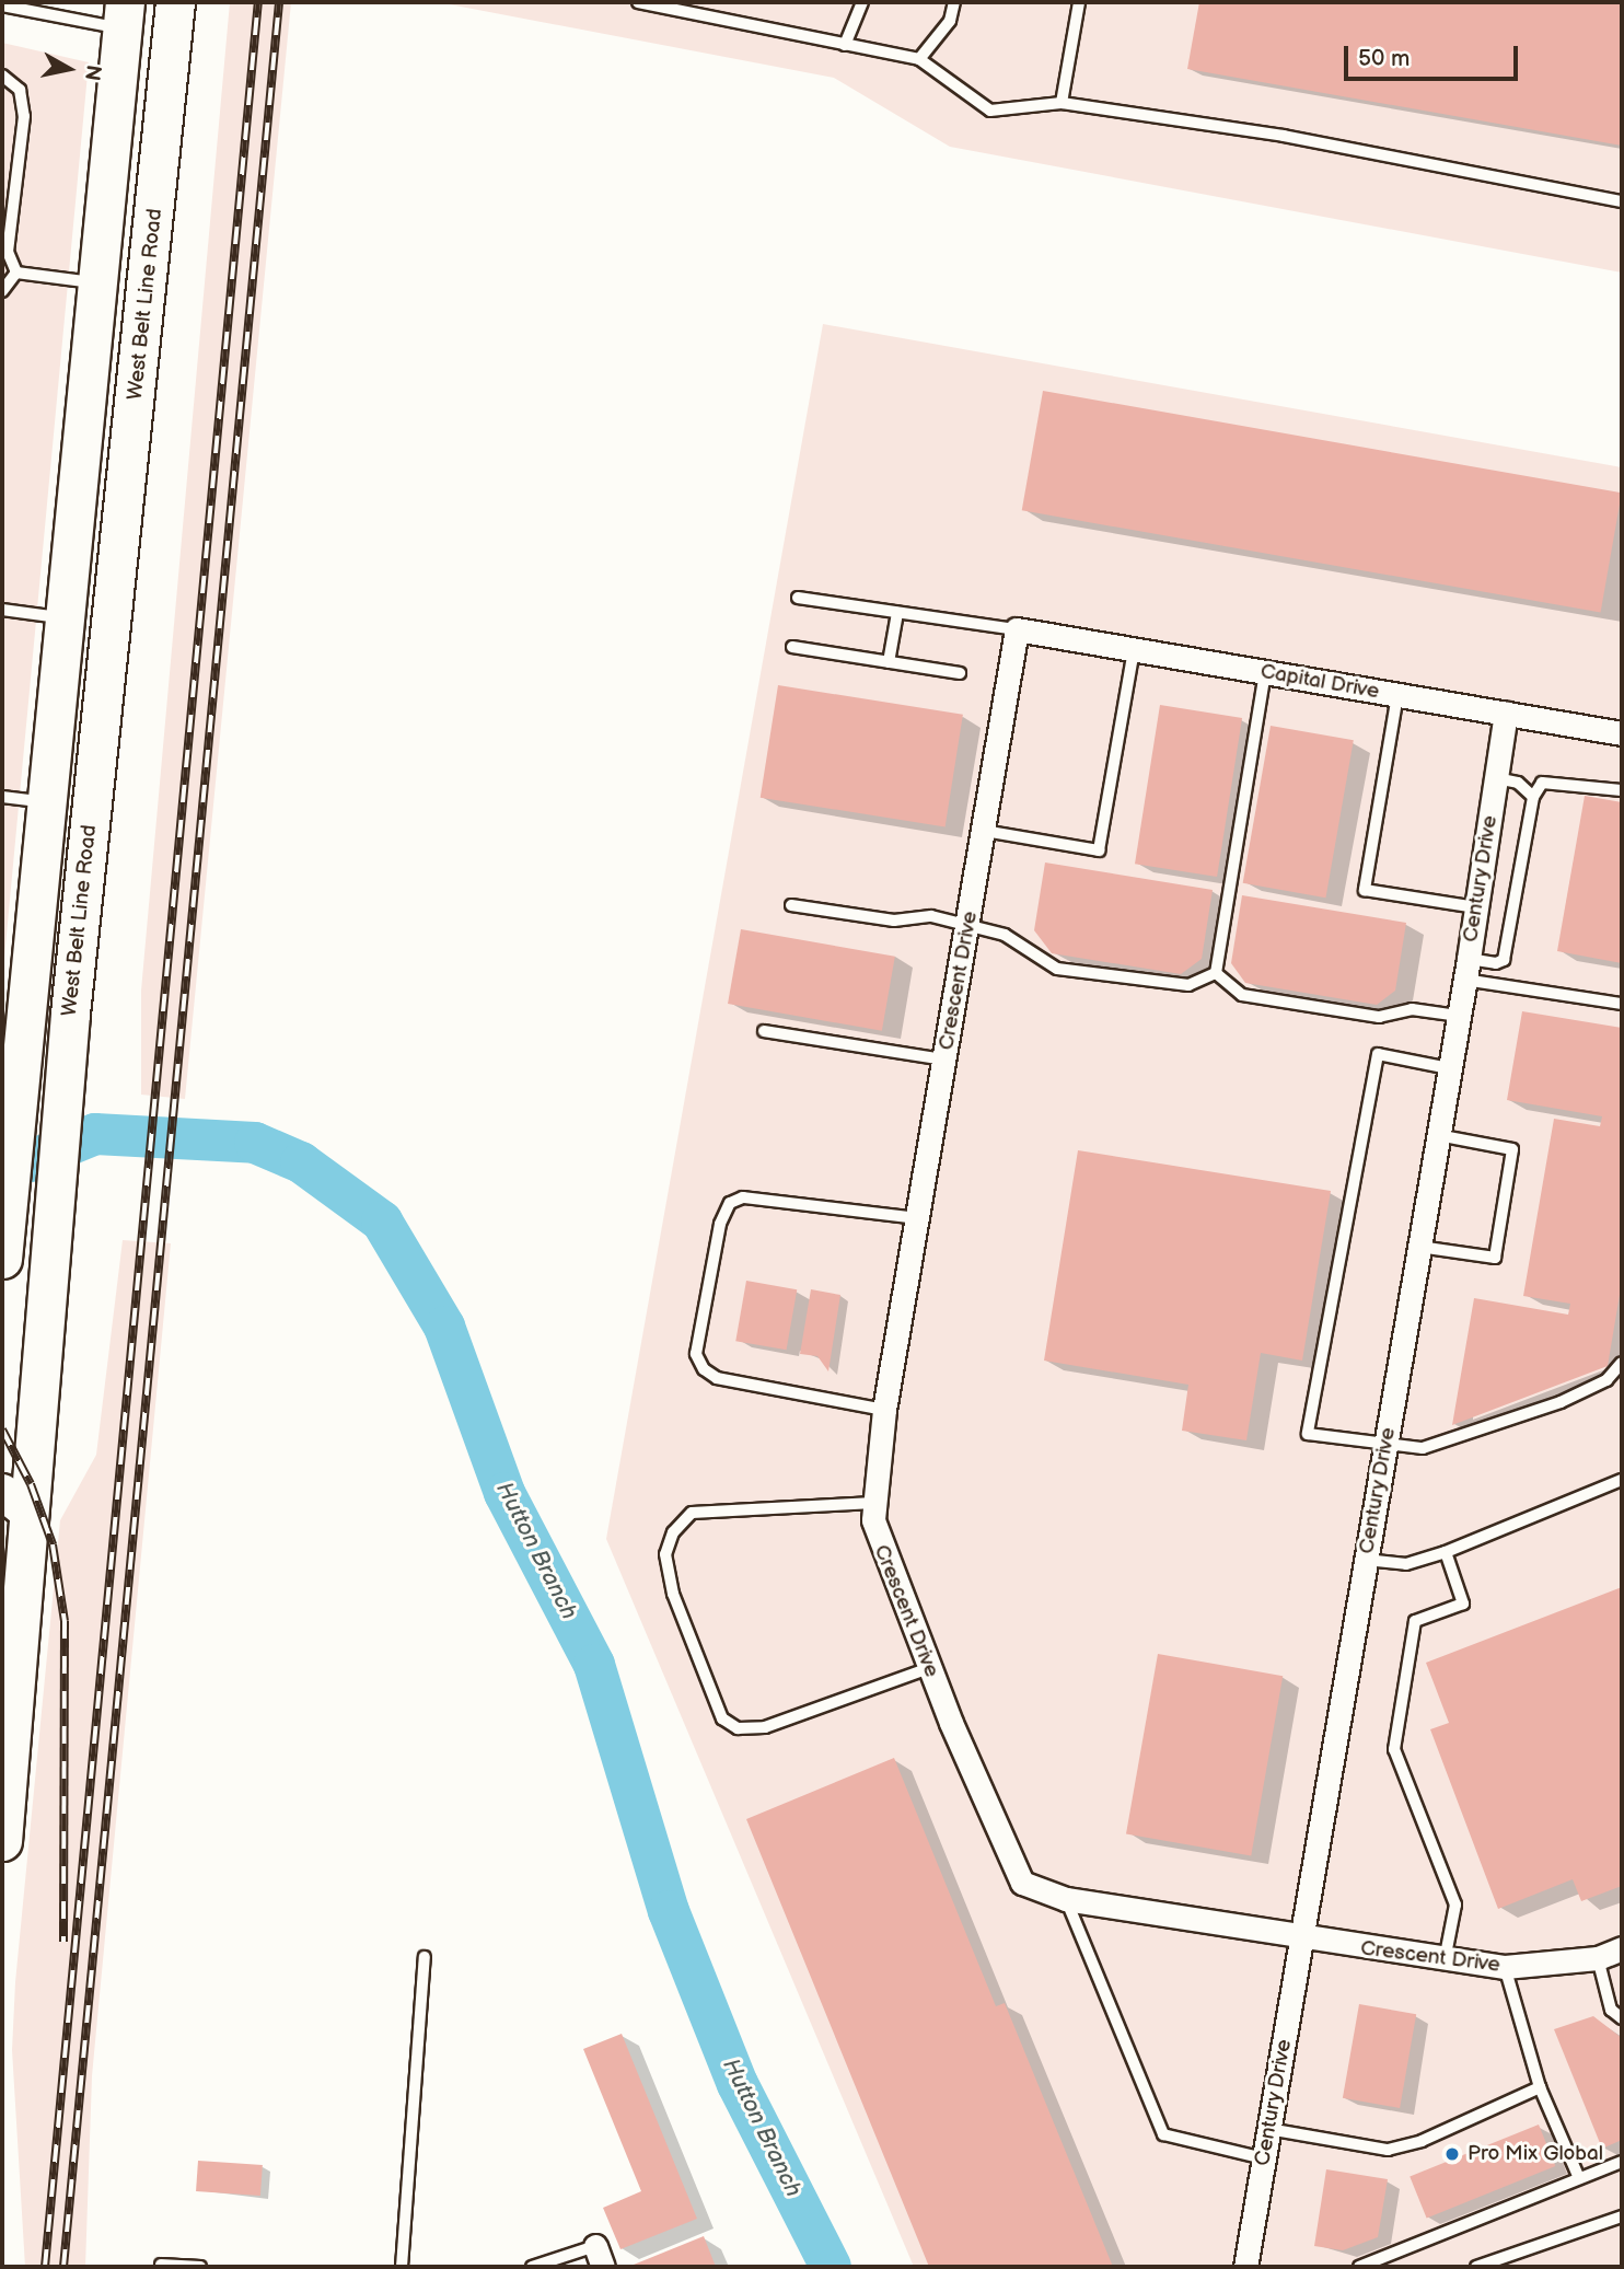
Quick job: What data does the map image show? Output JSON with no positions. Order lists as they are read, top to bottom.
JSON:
{
  "streets": {
    "main road": ["West Belt Line Road"],
    "street": ["Capital Drive", "Century Drive", "Crescent Drive"]
  },
  "crossings": [
    ["Capital Drive", "Century Drive"],
    ["Capital Drive", "Crescent Drive"],
    ["Century Drive", "Crescent Drive"]
  ],
  "water": ["Hutton Branch"],
  "places": ["Pro Mix Global"],
  "scale_bar": "50 m",
  "north": "right"
}
